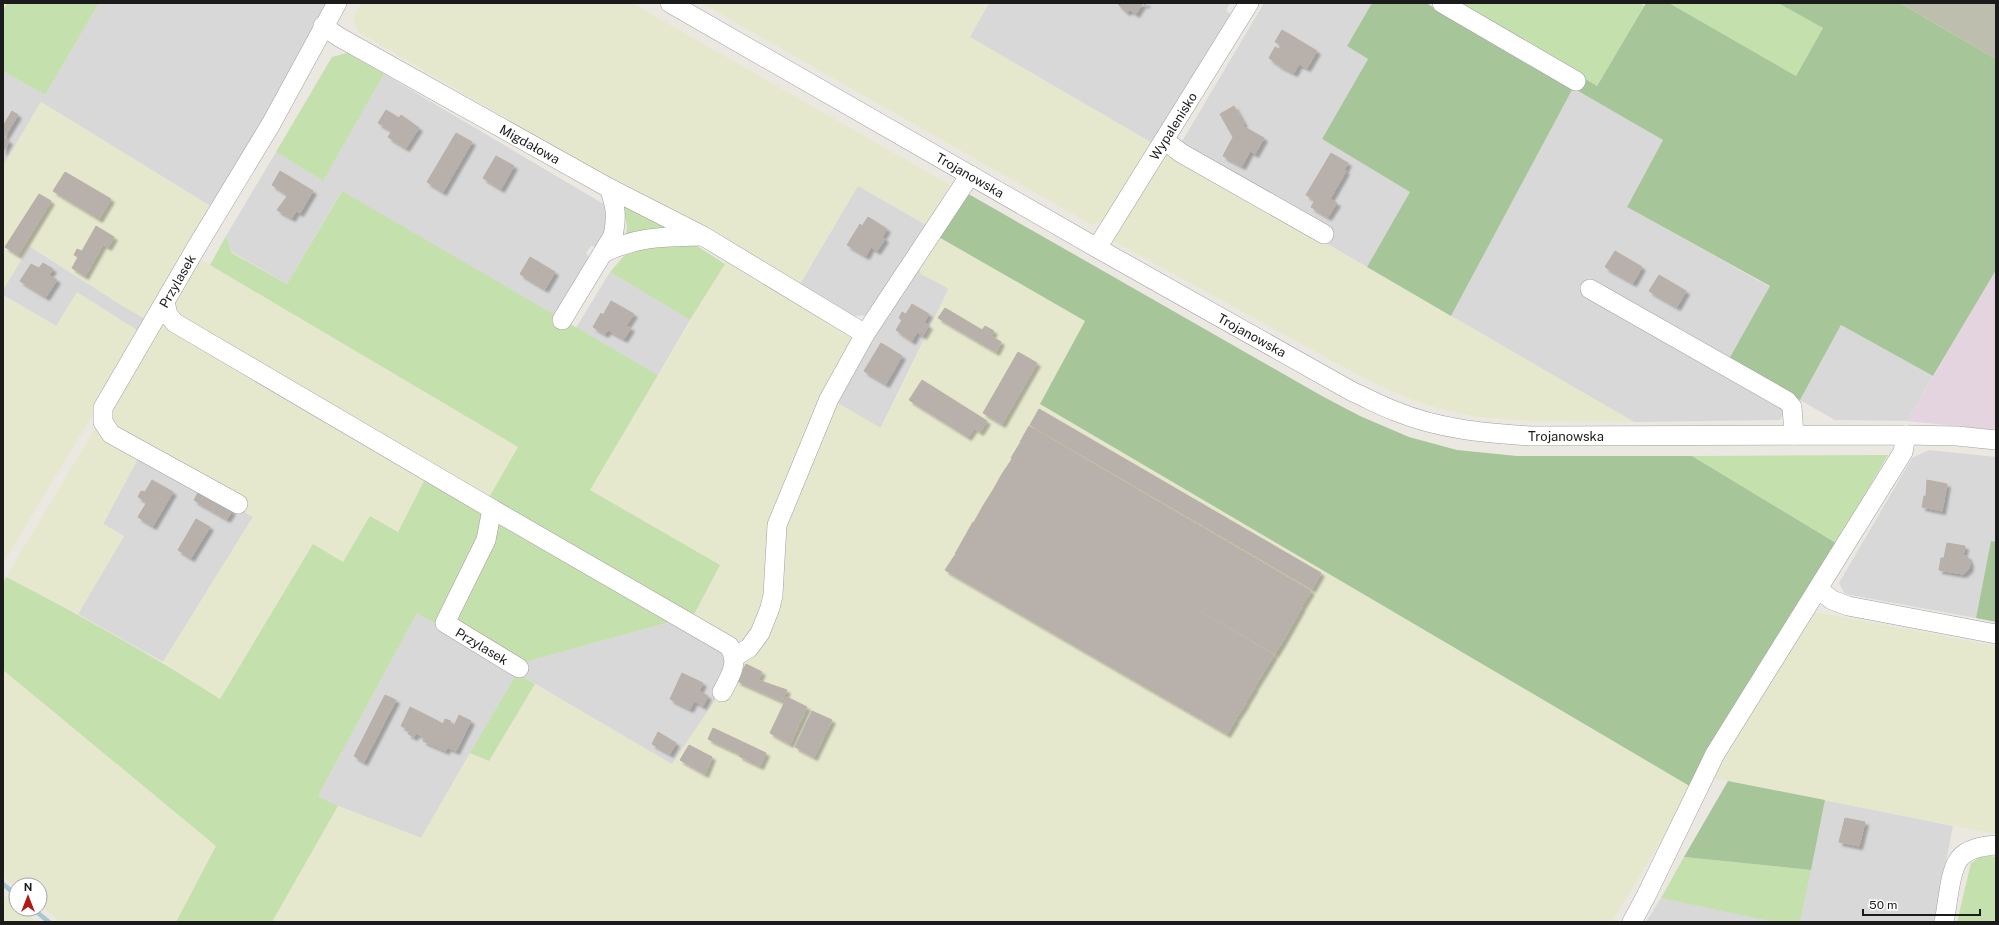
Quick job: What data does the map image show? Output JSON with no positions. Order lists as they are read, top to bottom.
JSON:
{
  "streets": {
    "street": [
      "Wypalenisko",
      "Migdałowa",
      "Trojanowska",
      "Przylasek"
    ]
  },
  "crossings": [
    ["Wypalenisko", "Trojanowska"],
    ["Migdałowa", "Przylasek"]
  ],
  "scale_bar": "50 m",
  "north": "top"
}
